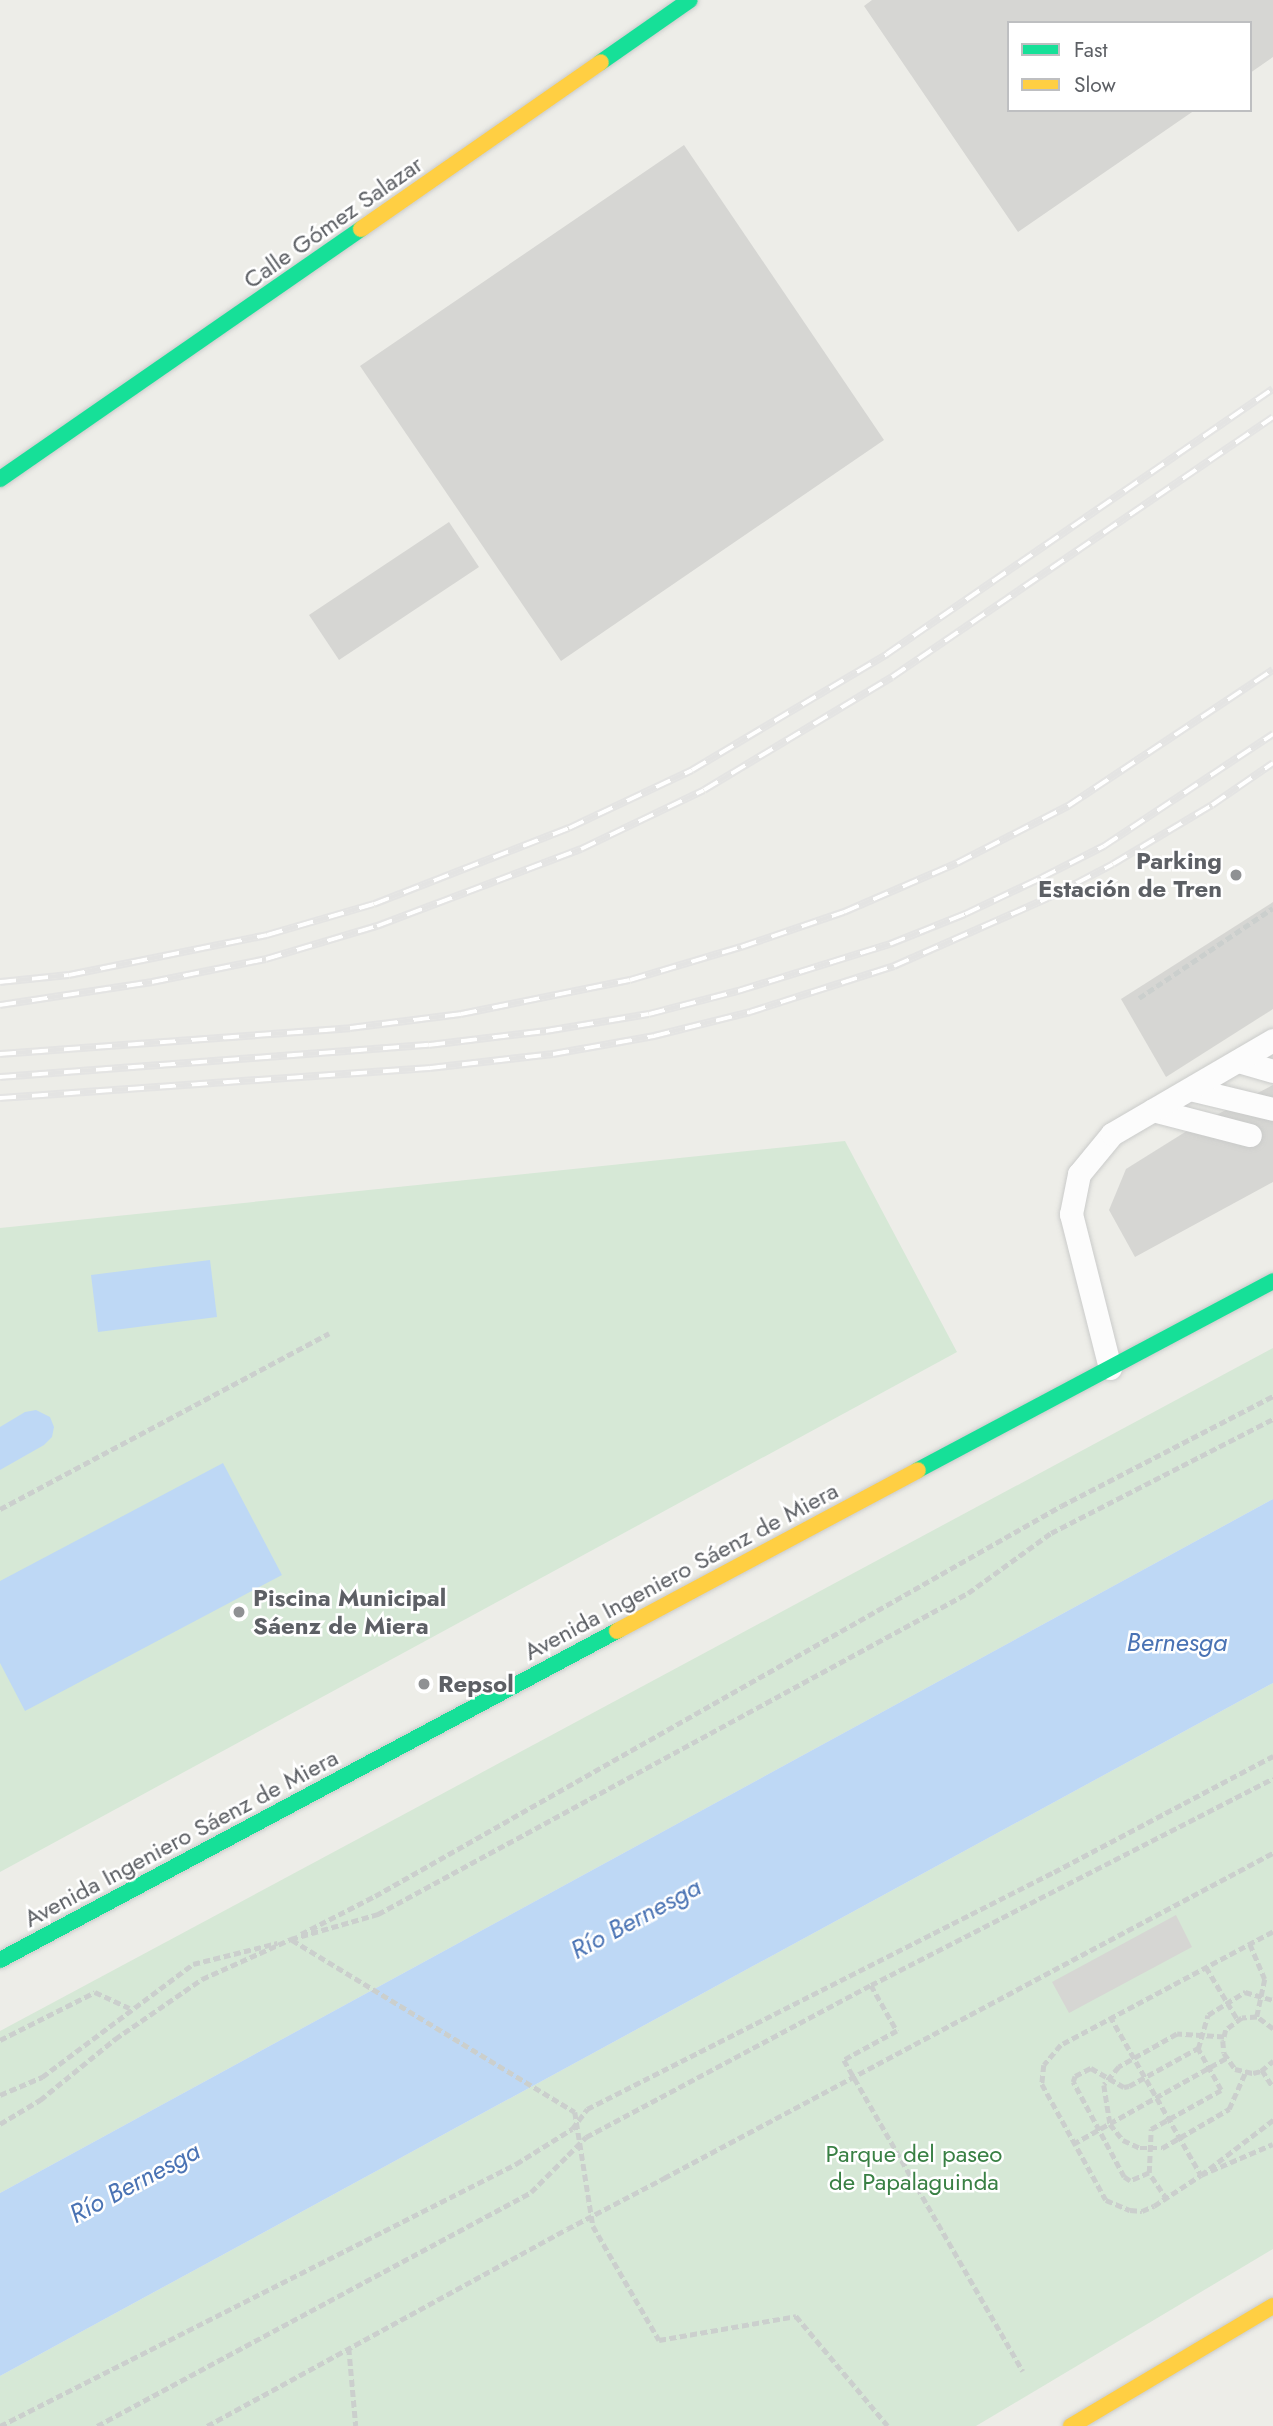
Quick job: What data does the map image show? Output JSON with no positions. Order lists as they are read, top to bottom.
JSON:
{
  "streets": {
    "main road": ["Calle Gómez Salazar", "Avenida Ingeniero Sáenz de Miera"]
  },
  "water": ["Bernesga", "Río Bernesga"],
  "parks": ["Parque del paseo de Papalaguinda"],
  "places": ["Parking Estación de Tren", "Piscina Municipal Sáenz de Miera", "Repsol"],
  "legend": ["Fast", "Slow"]
}
